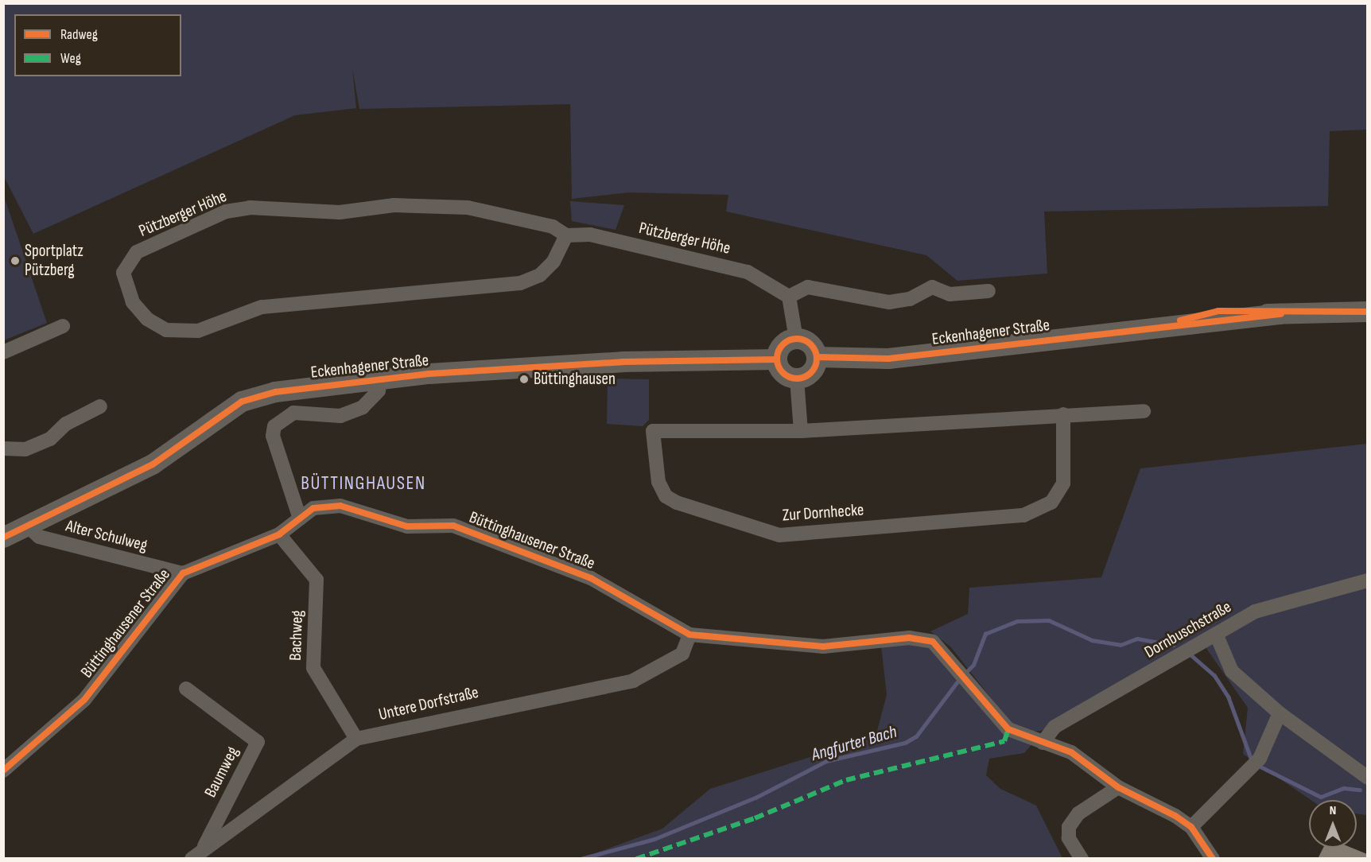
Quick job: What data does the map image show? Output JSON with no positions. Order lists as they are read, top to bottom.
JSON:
{
  "streets": {
    "main road": ["Eckenhagener Straße"],
    "street": [
      "Pützberger Höhe",
      "Zur Dornhecke",
      "Alter Schulweg",
      "Büttinghausener Straße",
      "Dornbuschstraße",
      "Bachweg",
      "Untere Dorfstraße",
      "Baumweg"
    ]
  },
  "crossings": [
    ["Eckenhagener Straße", "Alter Schulweg"],
    ["Alter Schulweg", "Büttinghausener Straße"],
    ["Büttinghausener Straße", "Dornbuschstraße"],
    ["Büttinghausener Straße", "Bachweg"],
    ["Büttinghausener Straße", "Untere Dorfstraße"],
    ["Bachweg", "Untere Dorfstraße"],
    ["Untere Dorfstraße", "Baumweg"]
  ],
  "districts": ["BÜTTINGHAUSEN"],
  "water": ["Angfurter Bach"],
  "places": ["Sportplatz Pützberg", "Büttinghausen"],
  "legend": ["Radweg", "Weg"],
  "north": "top"
}
